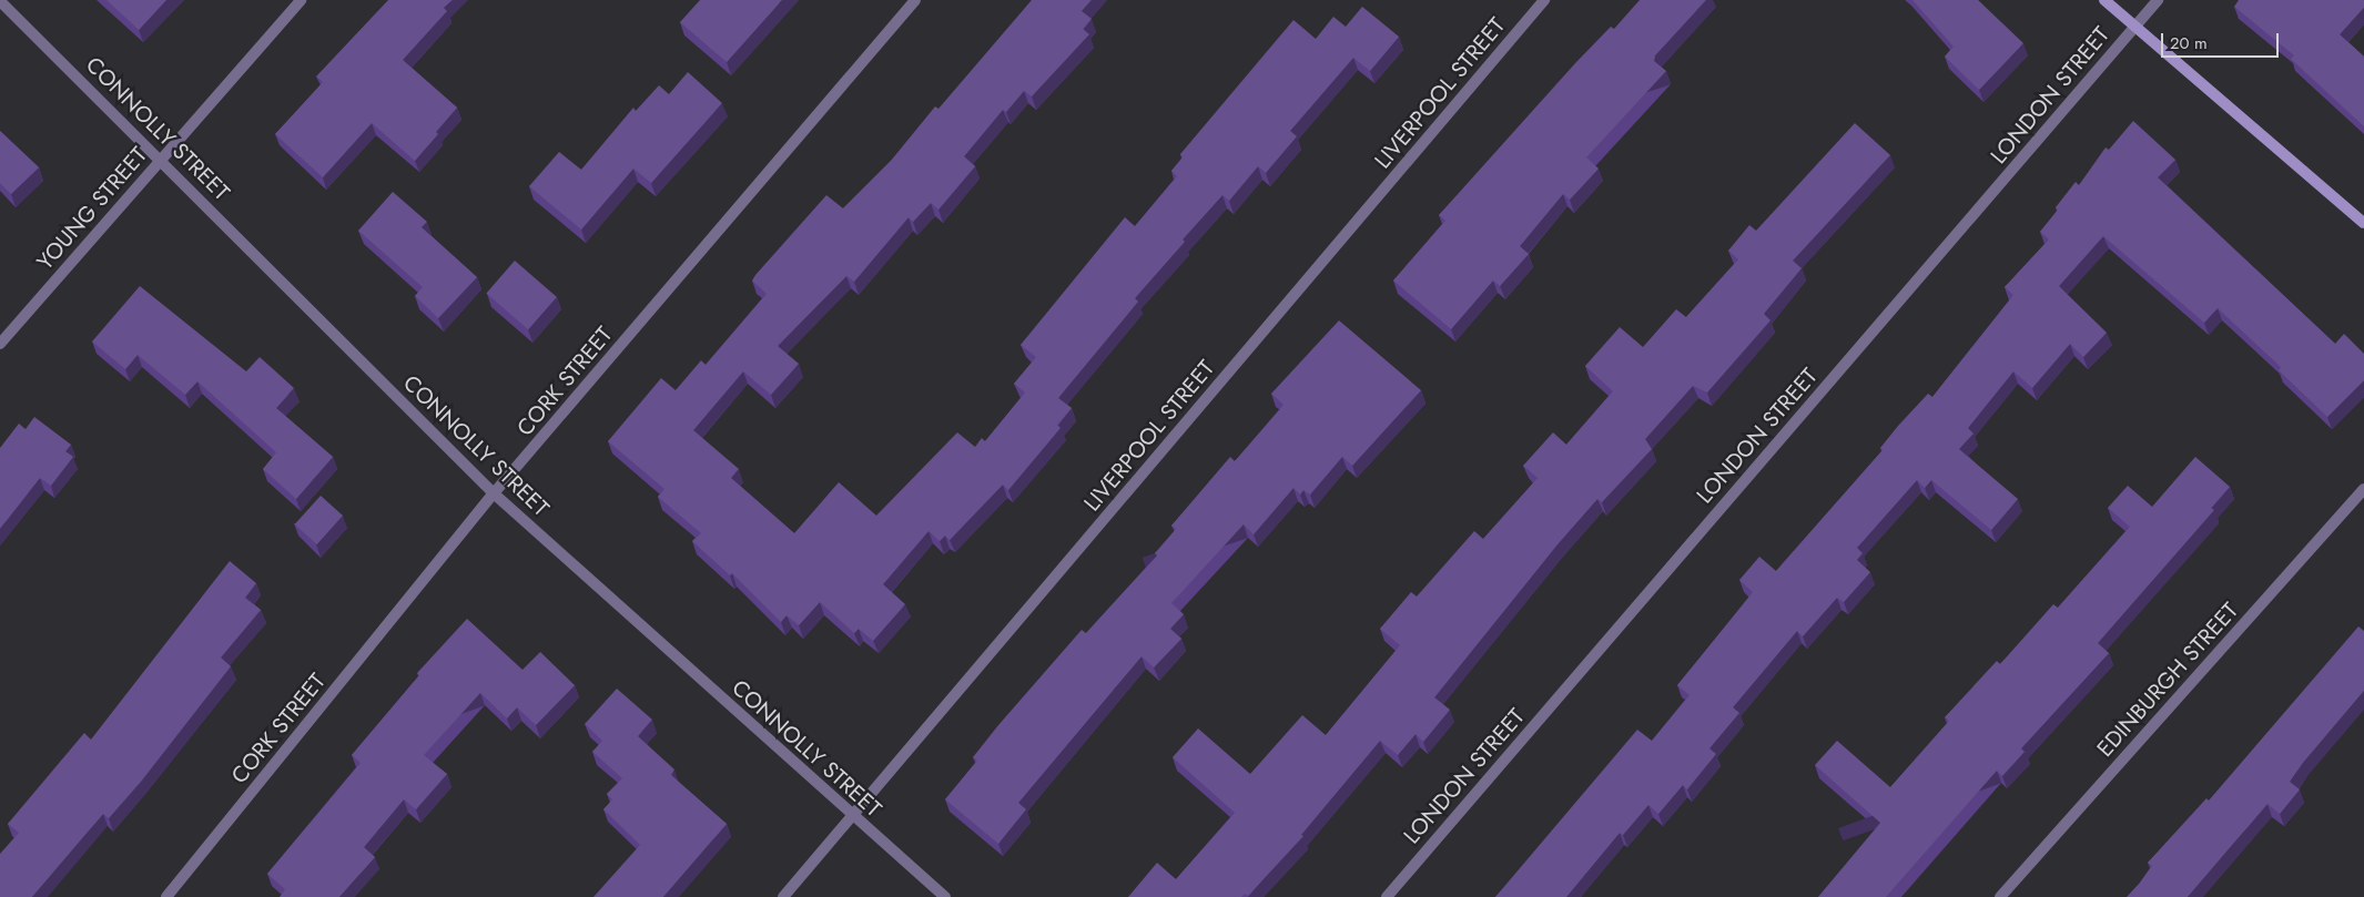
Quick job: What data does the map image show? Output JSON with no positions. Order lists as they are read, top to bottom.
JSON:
{
  "streets": {
    "street": [
      "LIVERPOOL STREET",
      "LONDON STREET",
      "CONNOLLY STREET",
      "YOUNG STREET",
      "CORK STREET",
      "EDINBURGH STREET"
    ]
  },
  "crossings": [
    ["LIVERPOOL STREET", "CONNOLLY STREET"],
    ["CONNOLLY STREET", "YOUNG STREET"],
    ["CONNOLLY STREET", "CORK STREET"]
  ],
  "scale_bar": "20 m"
}
